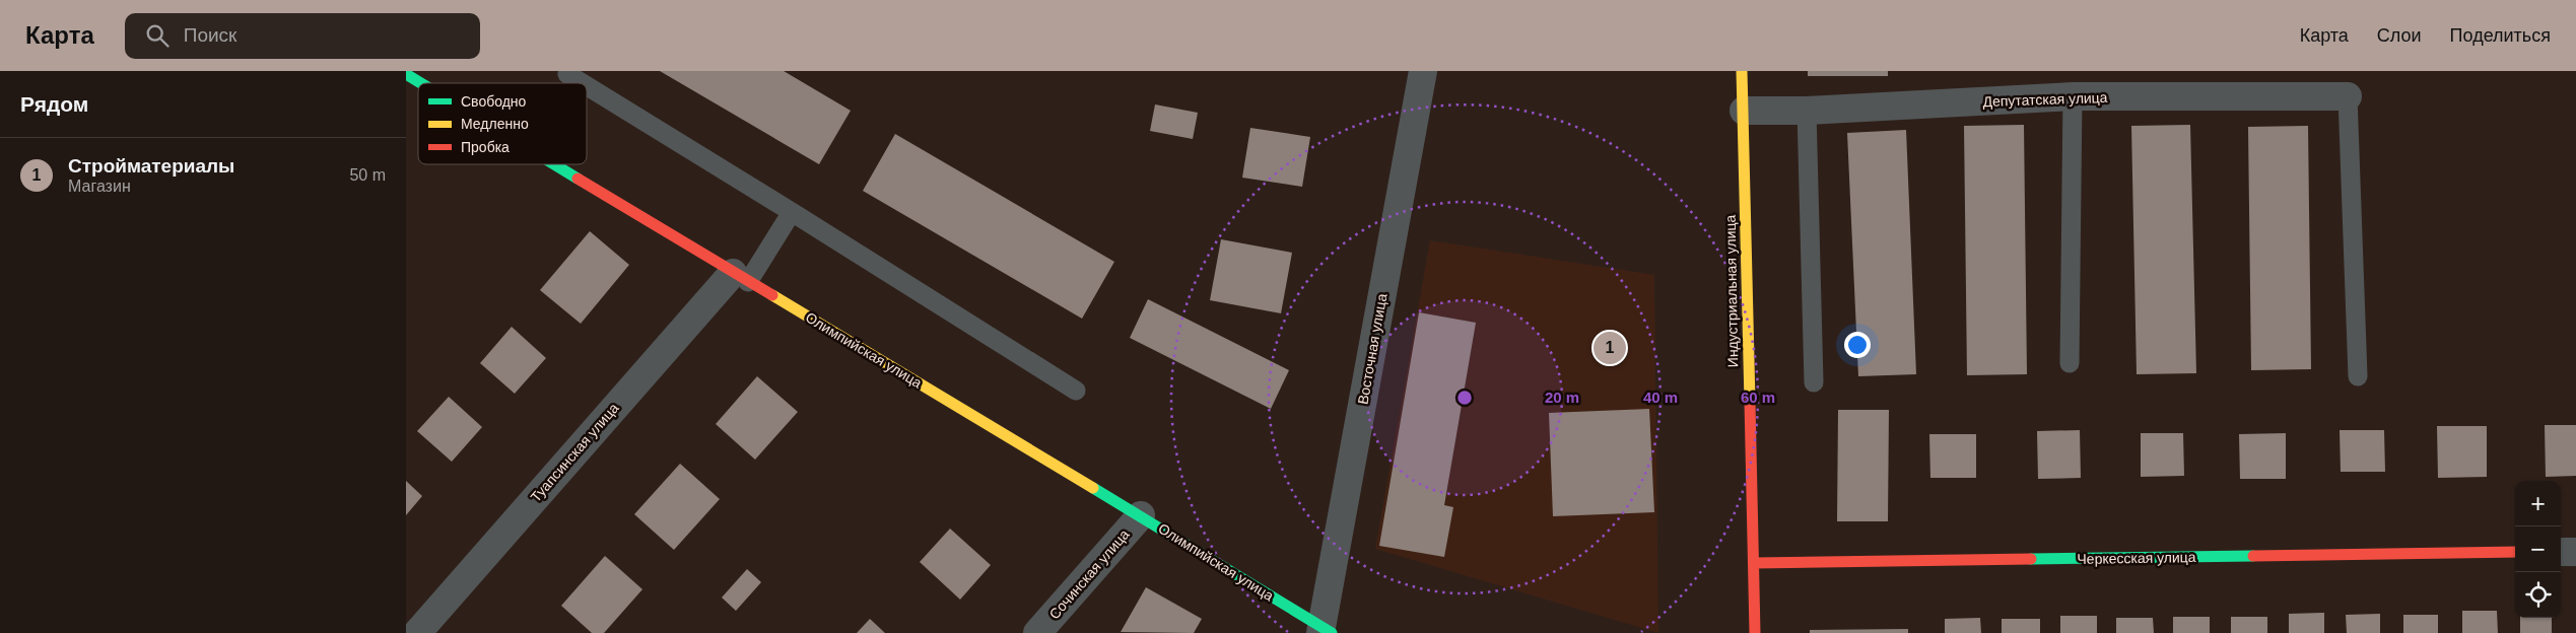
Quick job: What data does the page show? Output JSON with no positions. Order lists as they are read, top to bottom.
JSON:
{
  "streets": {
    "street": [
      "Депутатская улица",
      "Индустриальная улица",
      "Восточная улица",
      "Олимпийская улица",
      "Туапсинская улица",
      "Черкесская улица",
      "Сочинская улица"
    ]
  },
  "crossings": [
    ["Депутатская улица", "Индустриальная улица"],
    ["Индустриальная улица", "Черкесская улица"],
    ["Восточная улица", "Олимпийская улица"],
    ["Олимпийская улица", "Туапсинская улица"],
    ["Олимпийская улица", "Сочинская улица"]
  ],
  "legend": ["Свободно", "Медленно", "Пробка"],
  "page": {
    "header": "Карта",
    "search": "Поиск",
    "nav": ["Карта", "Слои", "Поделиться"],
    "heading": "Рядом",
    "list": [
      {
        "mark": "1",
        "name": "Стройматериалы",
        "note": "Магазин",
        "value": "50 m"
      }
    ],
    "pins": "1",
    "map_buttons": ["+", "−"]
  },
  "rings": ["20 m", "40 m", "60 m"]
}
